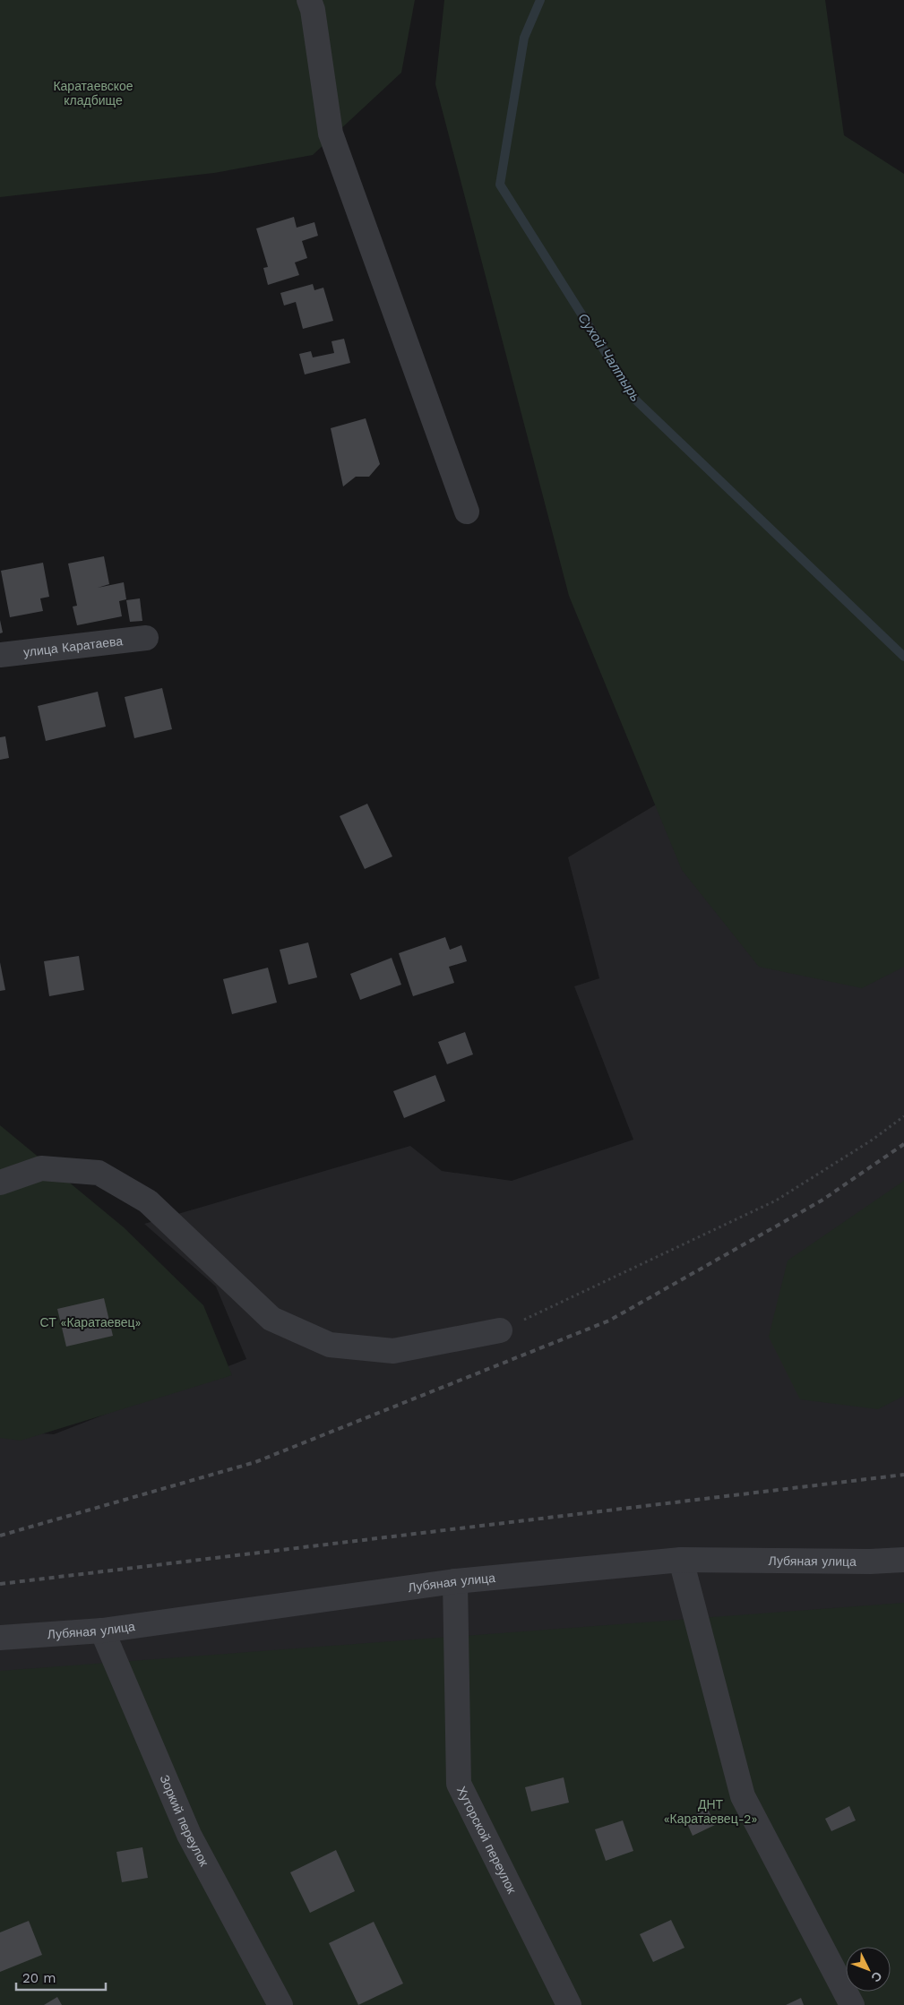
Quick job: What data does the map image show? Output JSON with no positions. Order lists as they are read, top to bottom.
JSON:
{
  "streets": {
    "street": [
      "улица Каратаева",
      "Лубяная улица",
      "Зоркий переулок",
      "Хуторской переулок"
    ]
  },
  "crossings": [
    ["Лубяная улица", "Зоркий переулок"],
    ["Лубяная улица", "Хуторской переулок"]
  ],
  "water": ["Сухой Чалтырь"],
  "parks": ["Каратаевское кладбище", "СТ «Каратаевец»", "ДНТ «Каратаевец-2»"],
  "scale_bar": "20 m",
  "north": "bottom right"
}
